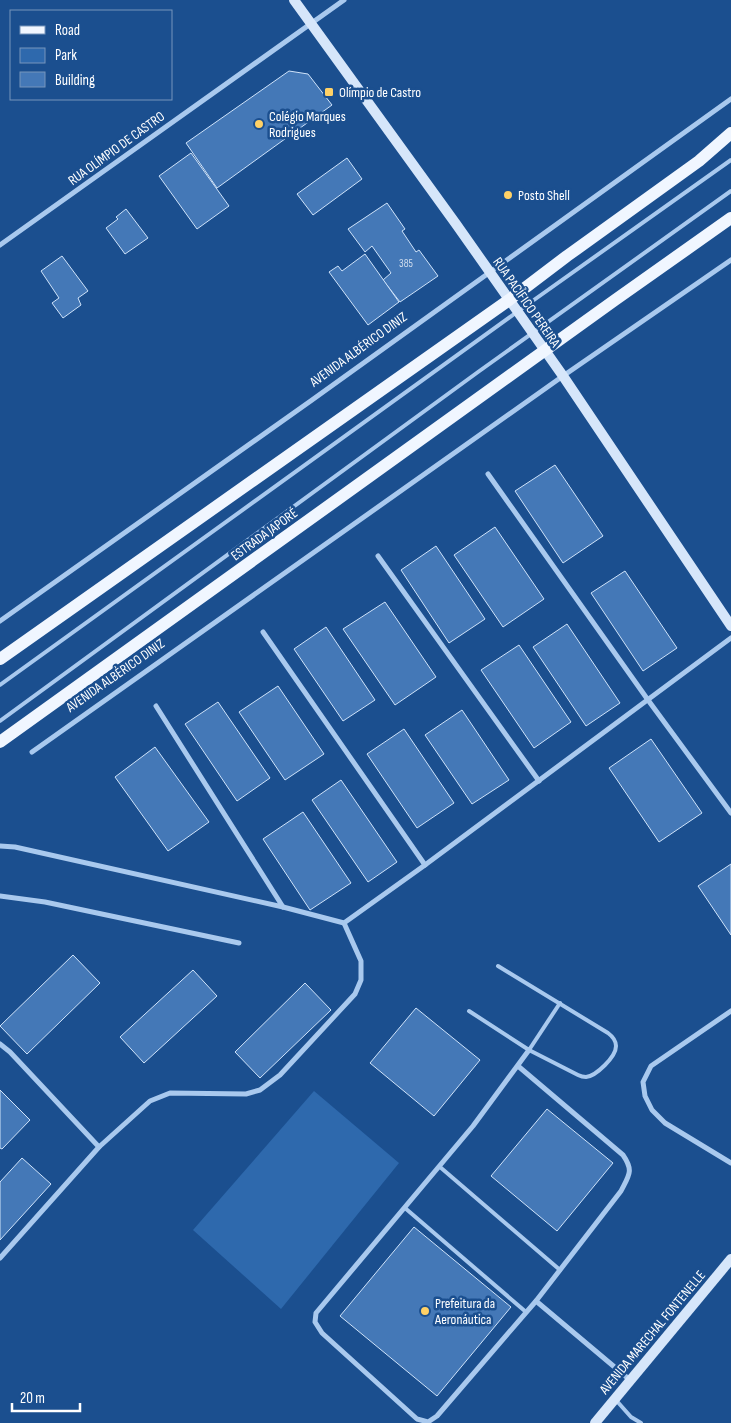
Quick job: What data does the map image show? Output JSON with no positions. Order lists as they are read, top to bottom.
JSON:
{
  "streets": {
    "main road": ["RUA PACÍFICO PEREIRA", "ESTRADA JAPORÉ", "AVENIDA MARECHAL FONTENELLE"],
    "street": ["RUA OLÍMPIO DE CASTRO", "AVENIDA ALBÉRICO DINIZ"]
  },
  "crossings": [
    ["RUA OLÍMPIO DE CASTRO", "RUA PACÍFICO PEREIRA"],
    ["RUA PACÍFICO PEREIRA", "AVENIDA ALBÉRICO DINIZ"],
    ["RUA PACÍFICO PEREIRA", "ESTRADA JAPORÉ"]
  ],
  "places": {
    "transit": ["Olímpio de Castro"],
    "other": ["Colégio Marques Rodrigues", "Posto Shell", "Prefeitura da Aeronáutica"]
  },
  "house_numbers": ["385"],
  "legend": ["Road", "Park", "Building"],
  "scale_bar": "20 m"
}
